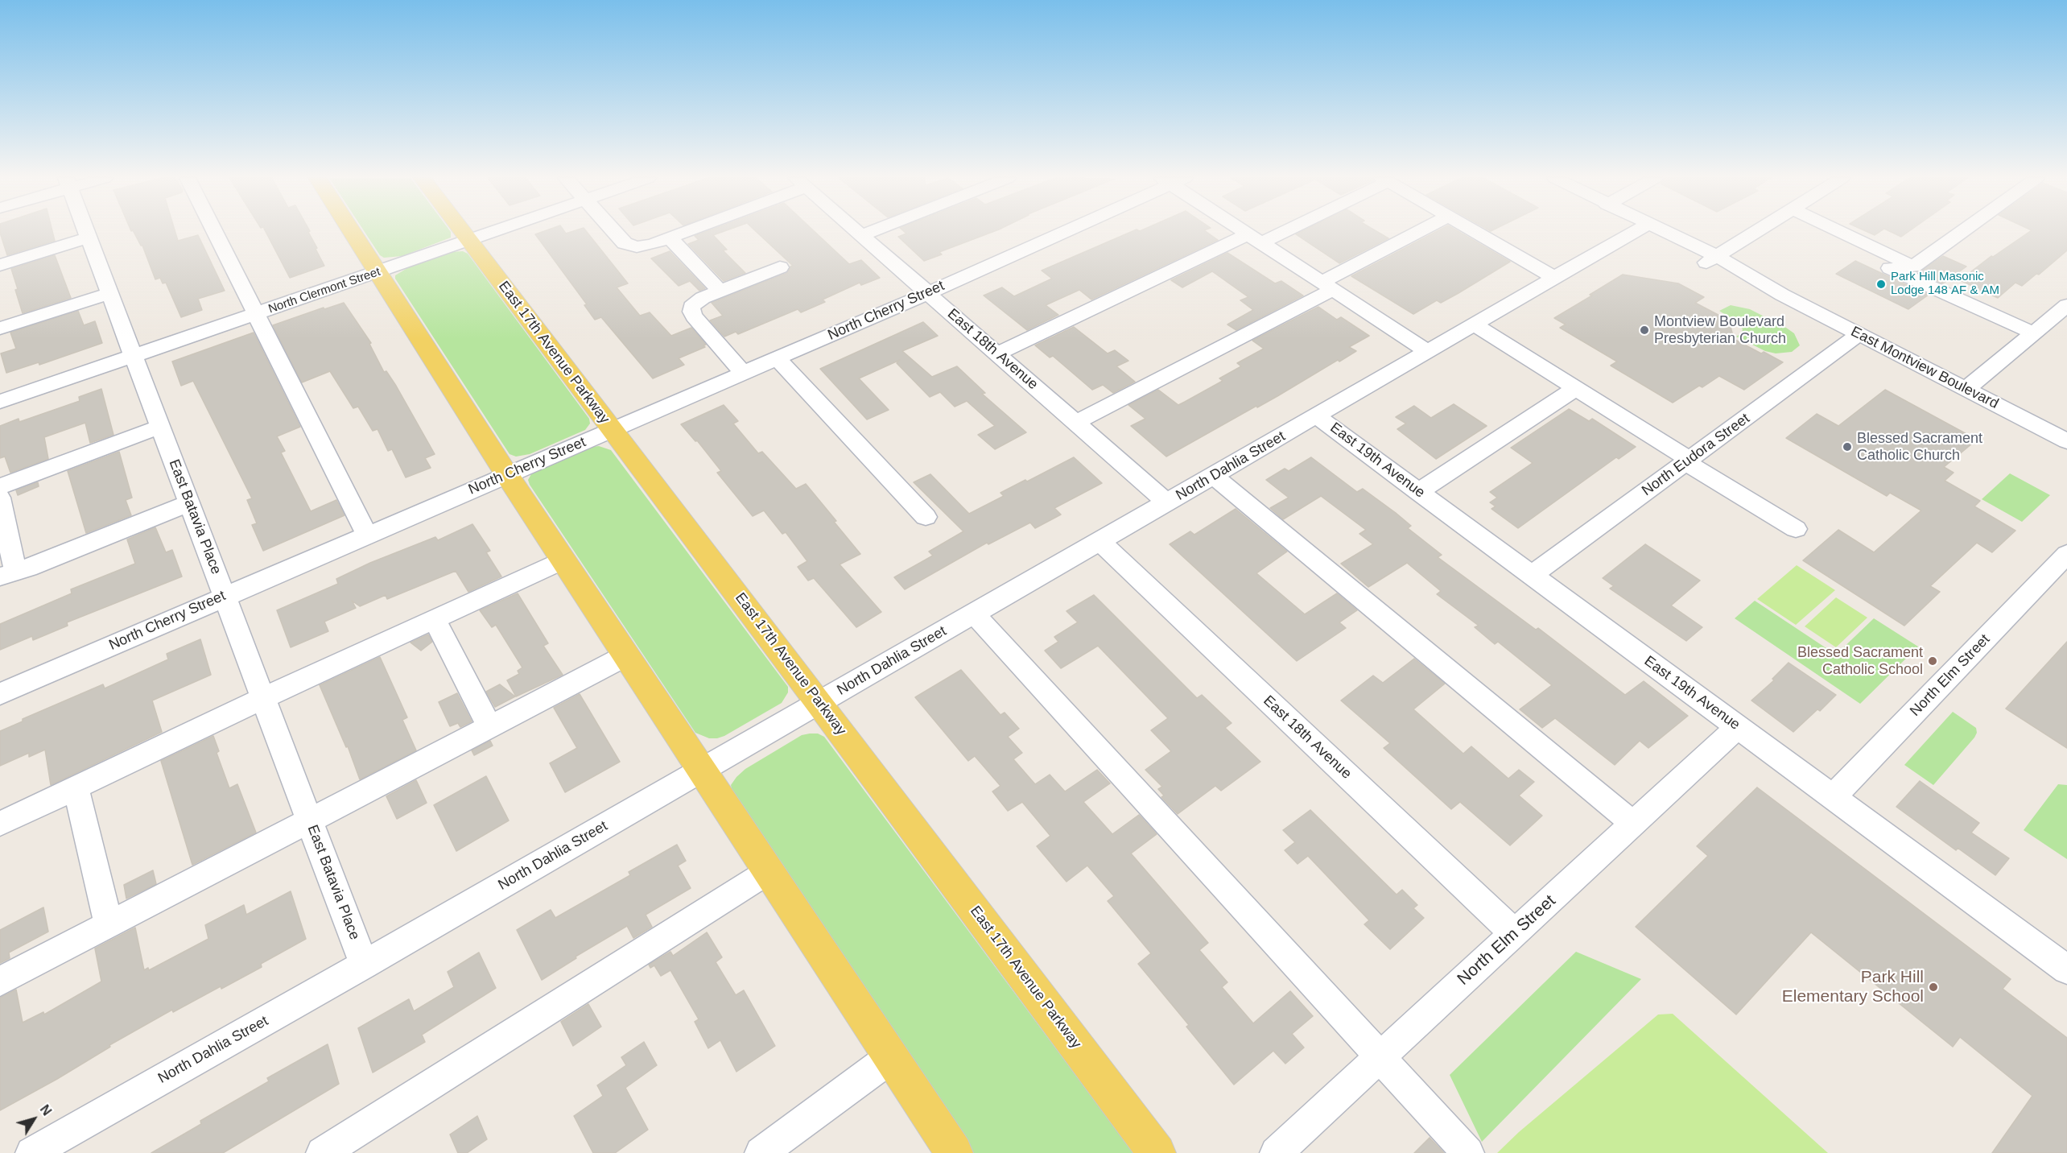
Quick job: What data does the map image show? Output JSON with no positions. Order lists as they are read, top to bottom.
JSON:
{
  "streets": {
    "main road": ["East 17th Avenue Parkway"],
    "street": [
      "North Clermont Street",
      "North Cherry Street",
      "East 18th Avenue",
      "East Montview Boulevard",
      "North Eudora Street",
      "East 19th Avenue",
      "North Dahlia Street",
      "East Batavia Place",
      "North Elm Street"
    ]
  },
  "crossings": [
    ["North Clermont Street", "East 17th Avenue Parkway"],
    ["North Clermont Street", "East Batavia Place"],
    ["North Cherry Street", "East 18th Avenue"],
    ["North Cherry Street", "East 17th Avenue Parkway"],
    ["North Cherry Street", "East Batavia Place"],
    ["East 18th Avenue", "North Dahlia Street"],
    ["East 18th Avenue", "North Elm Street"],
    ["East 17th Avenue Parkway", "North Dahlia Street"],
    ["East Montview Boulevard", "North Eudora Street"],
    ["North Eudora Street", "East 19th Avenue"],
    ["East 19th Avenue", "North Dahlia Street"],
    ["East 19th Avenue", "North Elm Street"],
    ["North Dahlia Street", "East Batavia Place"]
  ],
  "places": [
    "Park Hill Masonic Lodge 148 AF & AM",
    "Montview Boulevard Presbyterian Church",
    "Blessed Sacrament Catholic Church",
    "Blessed Sacrament Catholic School",
    "Park Hill Elementary School"
  ],
  "north": "top right"
}
